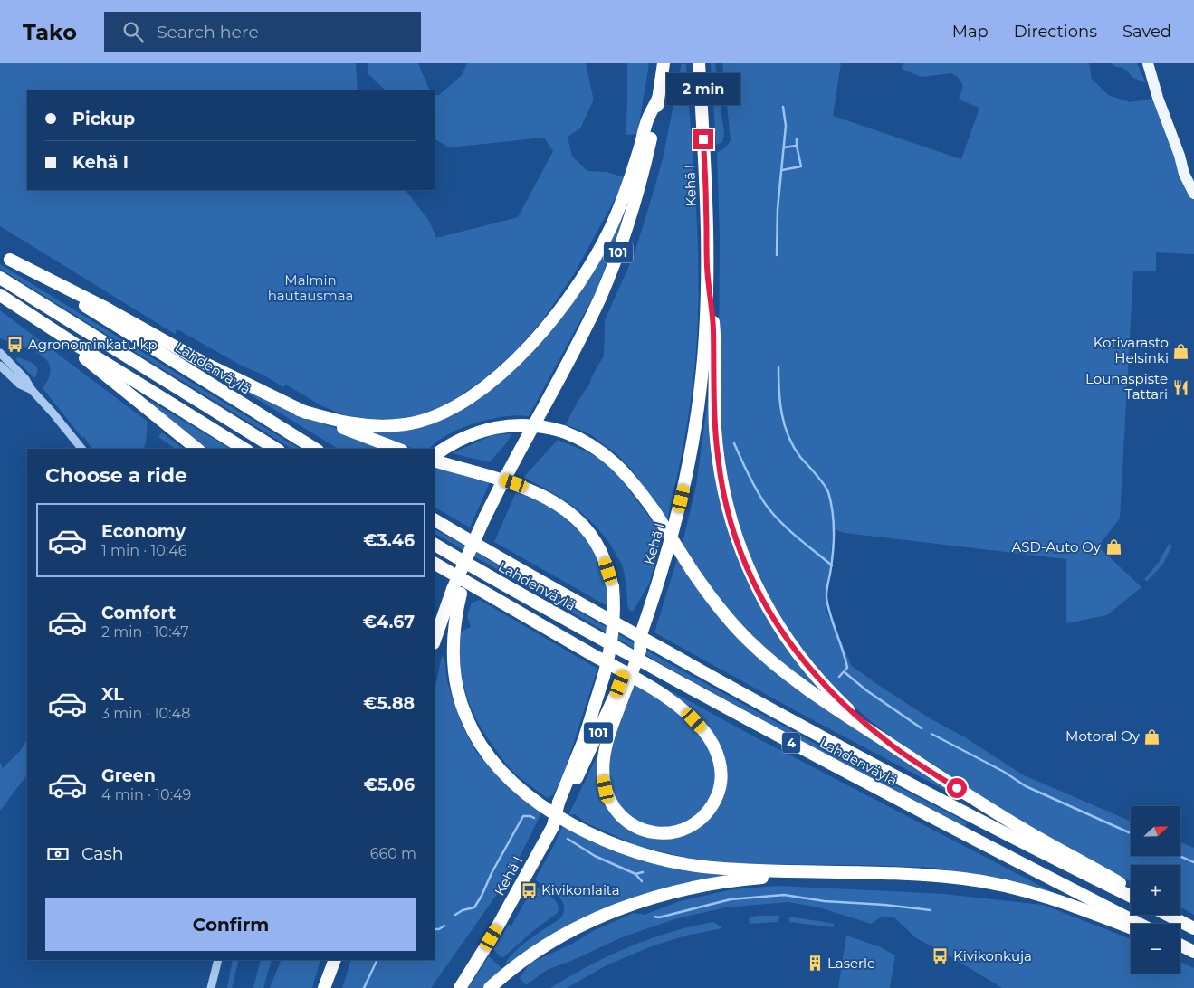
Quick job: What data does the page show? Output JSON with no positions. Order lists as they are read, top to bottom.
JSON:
{
  "streets": {
    "highway": [
      "Kehä I",
      "101",
      "Lahdenväylä",
      "4"
    ]
  },
  "parks": ["Malmin hautausmaa"],
  "places": {
    "bus stop": ["Agronominkatu kp", "Kivikonlaita", "Kivikonkuja"],
    "shop": ["Kotivarasto Helsinki", "ASD-Auto Oy", "Motoral Oy"],
    "restaurant": ["Lounaspiste Tattari"],
    "building": ["Laserle"]
  },
  "north": "right",
  "page": {
    "header": "Tako",
    "search": "Search here",
    "nav": ["Map", "Directions", "Saved"],
    "bubble": "2 min",
    "banner": ["Pickup", "Kehä I"],
    "heading": "Choose a ride",
    "list": [
      {
        "name": "Economy",
        "note": "1 min · 10:46",
        "value": "€3.46"
      },
      {
        "name": "Comfort",
        "note": "2 min · 10:47",
        "value": "€4.67"
      },
      {
        "name": "XL",
        "note": "3 min · 10:48",
        "value": "€5.88"
      },
      {
        "name": "Green",
        "note": "4 min · 10:49",
        "value": "€5.06"
      }
    ],
    "map_buttons": ["+", "−"],
    "pay": ["Cash", "660 m"],
    "buttons": "Confirm"
  }
}
